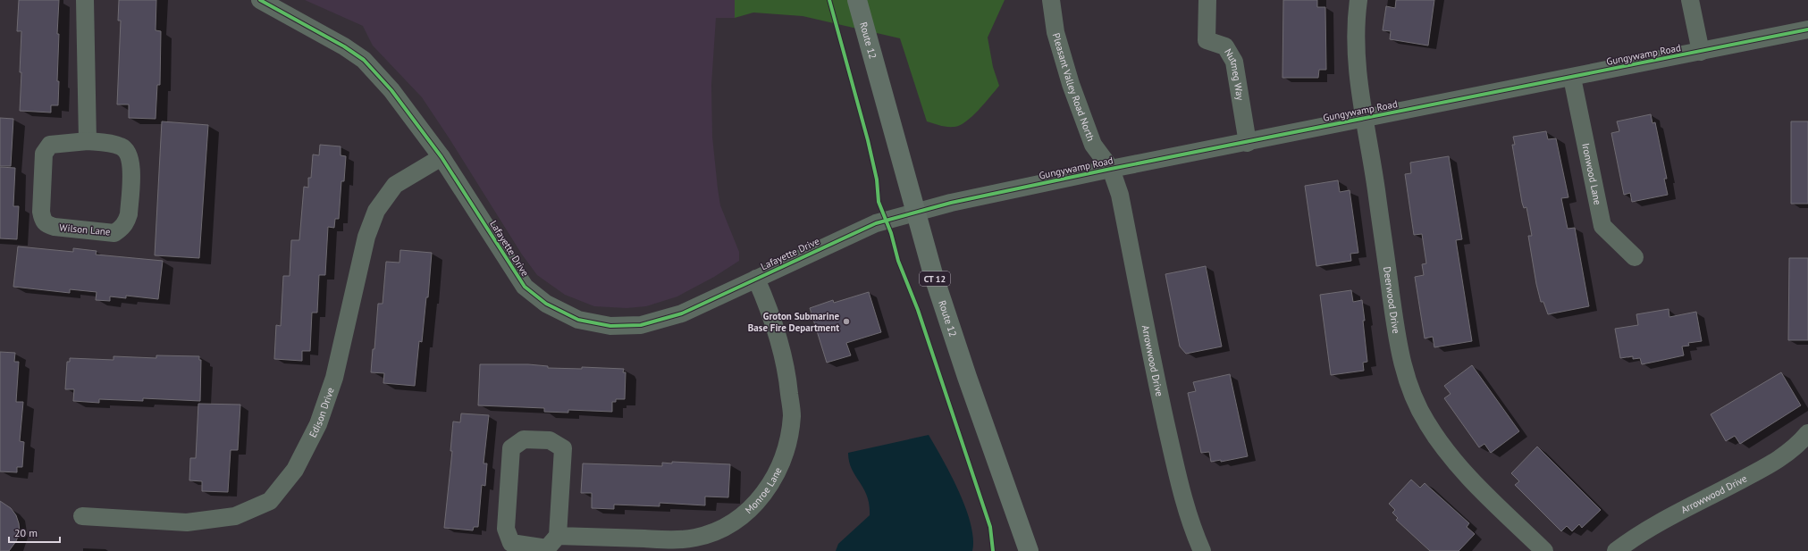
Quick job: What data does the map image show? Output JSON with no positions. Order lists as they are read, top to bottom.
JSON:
{
  "streets": {
    "highway": ["Route 12", "CT 12"],
    "street": [
      "Gungywamp Road",
      "Nutmeg Way",
      "Pleasant Valley Road North",
      "Ironwood Lane",
      "Wilson Lane",
      "Lafayette Drive",
      "Deerwood Drive",
      "Arrowwood Drive",
      "Edison Drive",
      "Monroe Lane"
    ]
  },
  "crossings": [
    ["Route 12", "Gungywamp Road"],
    ["Route 12", "Lafayette Drive"],
    ["Gungywamp Road", "Nutmeg Way"],
    ["Gungywamp Road", "Pleasant Valley Road North"],
    ["Gungywamp Road", "Ironwood Lane"],
    ["Gungywamp Road", "Lafayette Drive"],
    ["Gungywamp Road", "Deerwood Drive"],
    ["Gungywamp Road", "Arrowwood Drive"],
    ["Pleasant Valley Road North", "Arrowwood Drive"],
    ["Lafayette Drive", "Edison Drive"],
    ["Lafayette Drive", "Monroe Lane"]
  ],
  "places": ["Groton Submarine Base Fire Department"],
  "scale_bar": "20 m"
}
